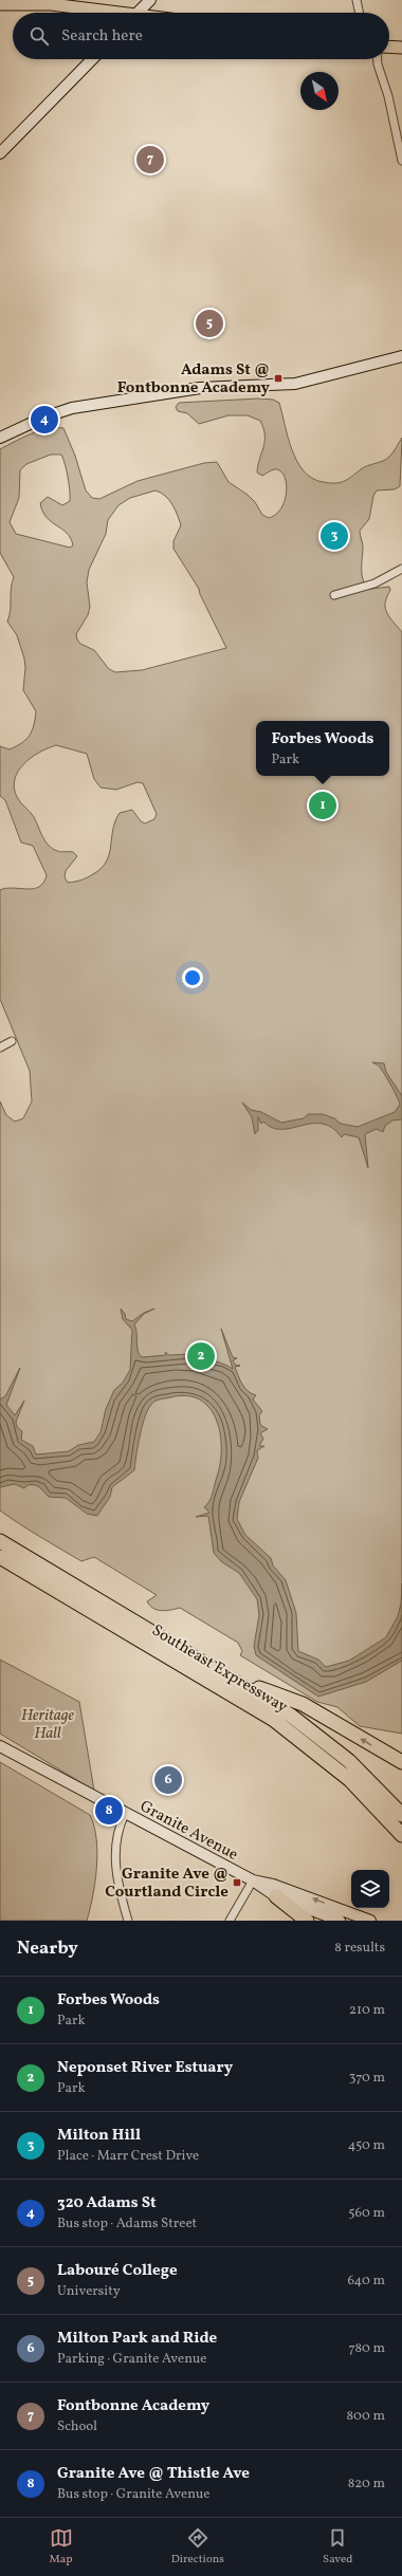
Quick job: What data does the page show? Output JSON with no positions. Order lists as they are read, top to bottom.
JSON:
{
  "streets": {
    "highway": ["Southeast Expressway"],
    "main road": ["Granite Avenue"]
  },
  "parks": ["Heritage Hall"],
  "places": {
    "transit": ["Adams St @ Fontbonne Academy", "Granite Ave @ Courtland Circle"]
  },
  "north": "bottom right",
  "page": {
    "search": "Search here",
    "pins": [
      "7",
      "5",
      "4",
      "3",
      "1",
      "2",
      "6",
      "8"
    ],
    "popup": ["Forbes Woods", "Park"],
    "heading": ["Nearby", "8 results"],
    "list": [
      {
        "mark": "1",
        "name": "Forbes Woods",
        "note": "Park",
        "value": "210 m"
      },
      {
        "mark": "2",
        "name": "Neponset River Estuary",
        "note": "Park",
        "value": "370 m"
      },
      {
        "mark": "3",
        "name": "Milton Hill",
        "note": "Place · Marr Crest Drive",
        "value": "450 m"
      },
      {
        "mark": "4",
        "name": "320 Adams St",
        "note": "Bus stop · Adams Street",
        "value": "560 m"
      },
      {
        "mark": "5",
        "name": "Labouré College",
        "note": "University",
        "value": "640 m"
      },
      {
        "mark": "6",
        "name": "Milton Park and Ride",
        "note": "Parking · Granite Avenue",
        "value": "780 m"
      },
      {
        "mark": "7",
        "name": "Fontbonne Academy",
        "note": "School",
        "value": "800 m"
      },
      {
        "mark": "8",
        "name": "Granite Ave @ Thistle Ave",
        "note": "Bus stop · Granite Avenue",
        "value": "820 m"
      }
    ],
    "nav": ["Map", "Directions", "Saved"]
  }
}
